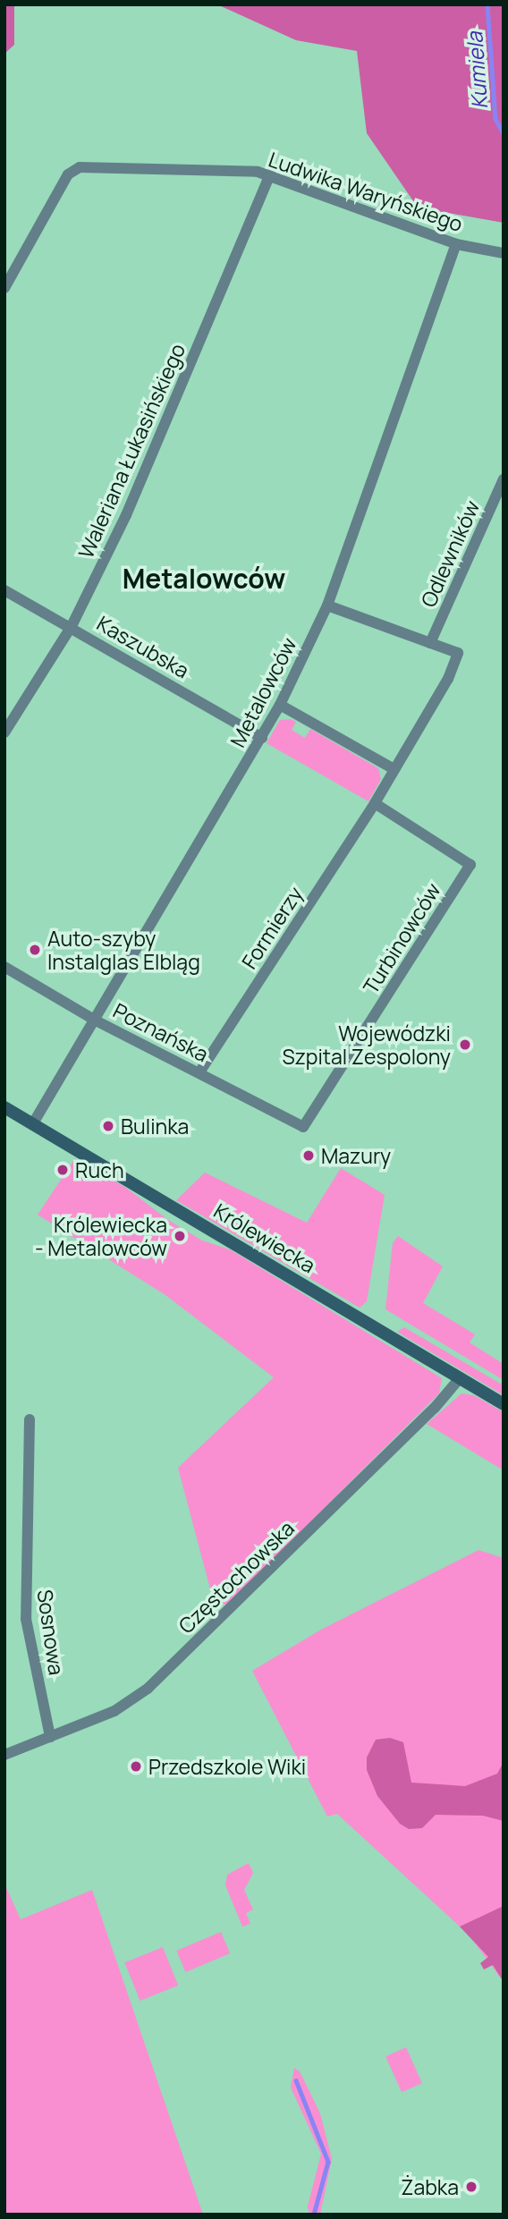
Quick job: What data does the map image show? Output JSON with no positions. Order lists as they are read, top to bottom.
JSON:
{
  "streets": {
    "main road": ["Królewiecka"],
    "street": [
      "Ludwika Waryńskiego",
      "Waleriana Łukasińskiego",
      "Odlewników",
      "Kaszubska",
      "Metalowców",
      "Formierzy",
      "Turbinowców",
      "Poznańska",
      "Częstochowska",
      "Sosnowa"
    ]
  },
  "crossings": [
    ["Ludwika Waryńskiego", "Waleriana Łukasińskiego"],
    ["Ludwika Waryńskiego", "Metalowców"],
    ["Waleriana Łukasińskiego", "Kaszubska"],
    ["Kaszubska", "Metalowców"],
    ["Metalowców", "Poznańska"],
    ["Metalowców", "Królewiecka"],
    ["Formierzy", "Turbinowców"],
    ["Formierzy", "Poznańska"],
    ["Turbinowców", "Poznańska"],
    ["Królewiecka", "Częstochowska"],
    ["Częstochowska", "Sosnowa"]
  ],
  "districts": ["Metalowców"],
  "water": ["Kumiela"],
  "places": [
    "Auto-szyby Instalglas Elbląg",
    "Wojewódzki Szpital Zespolony",
    "Bulinka",
    "Mazury",
    "Ruch",
    "Królewiecka - Metalowców",
    "Przedszkole Wiki",
    "Żabka"
  ]
}
